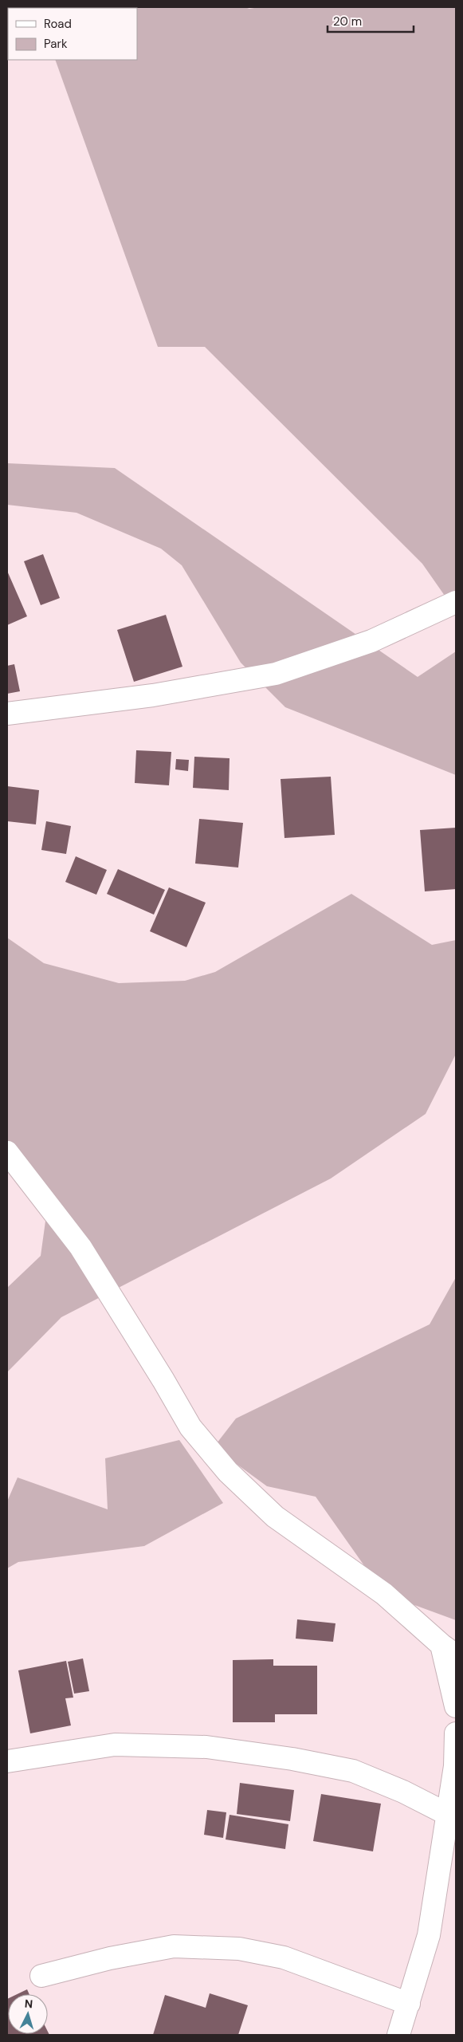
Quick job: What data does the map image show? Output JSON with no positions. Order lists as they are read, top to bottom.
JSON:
{
  "legend": ["Road", "Park"],
  "scale_bar": "20 m",
  "north": "top"
}
